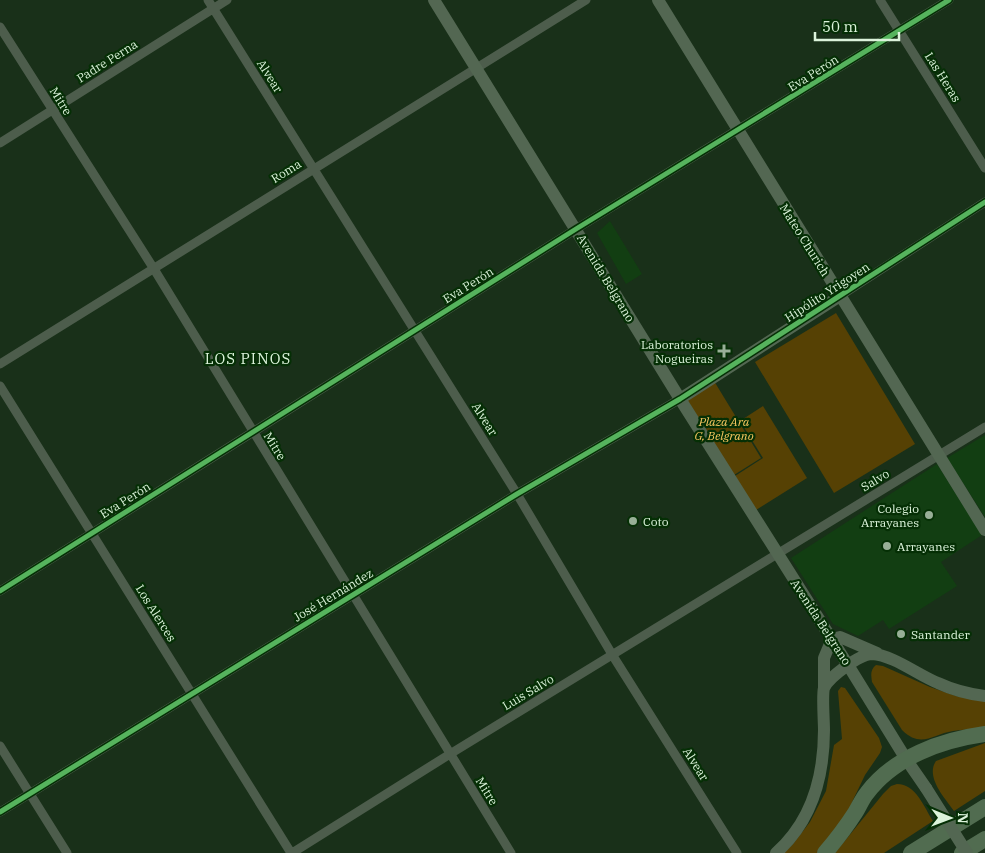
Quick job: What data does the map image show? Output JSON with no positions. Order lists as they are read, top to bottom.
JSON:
{
  "streets": {
    "street": [
      "Padre Perna",
      "Eva Perón",
      "Alvear",
      "Las Heras",
      "Mitre",
      "Roma",
      "Mateo Churich",
      "Avenida Belgrano",
      "Hipólito Yrigoyen",
      "Salvo",
      "José Hernández",
      "Los Alerces",
      "Luis Salvo"
    ]
  },
  "crossings": [
    ["Padre Perna", "Alvear"],
    ["Padre Perna", "Mitre"],
    ["Eva Perón", "Alvear"],
    ["Eva Perón", "Las Heras"],
    ["Eva Perón", "Mitre"],
    ["Eva Perón", "Mateo Churich"],
    ["Eva Perón", "Avenida Belgrano"],
    ["Eva Perón", "Los Alerces"],
    ["Alvear", "Roma"],
    ["Alvear", "José Hernández"],
    ["Alvear", "Luis Salvo"],
    ["Mitre", "Roma"],
    ["Mitre", "José Hernández"],
    ["Mitre", "Luis Salvo"],
    ["Roma", "Avenida Belgrano"],
    ["Mateo Churich", "Hipólito Yrigoyen"],
    ["Mateo Churich", "Salvo"],
    ["Avenida Belgrano", "Hipólito Yrigoyen"],
    ["Avenida Belgrano", "Salvo"],
    ["Avenida Belgrano", "José Hernández"],
    ["Avenida Belgrano", "Luis Salvo"],
    ["Hipólito Yrigoyen", "José Hernández"],
    ["Salvo", "Luis Salvo"],
    ["José Hernández", "Los Alerces"],
    ["Los Alerces", "Luis Salvo"]
  ],
  "districts": ["LOS PINOS"],
  "parks": ["Plaza Ara G, Belgrano"],
  "places": {
    "health": ["Laboratorios Nogueiras"],
    "other": [
      "Colegio Arrayanes",
      "Coto",
      "Arrayanes",
      "Santander"
    ]
  },
  "scale_bar": "50 m",
  "north": "right"
}
